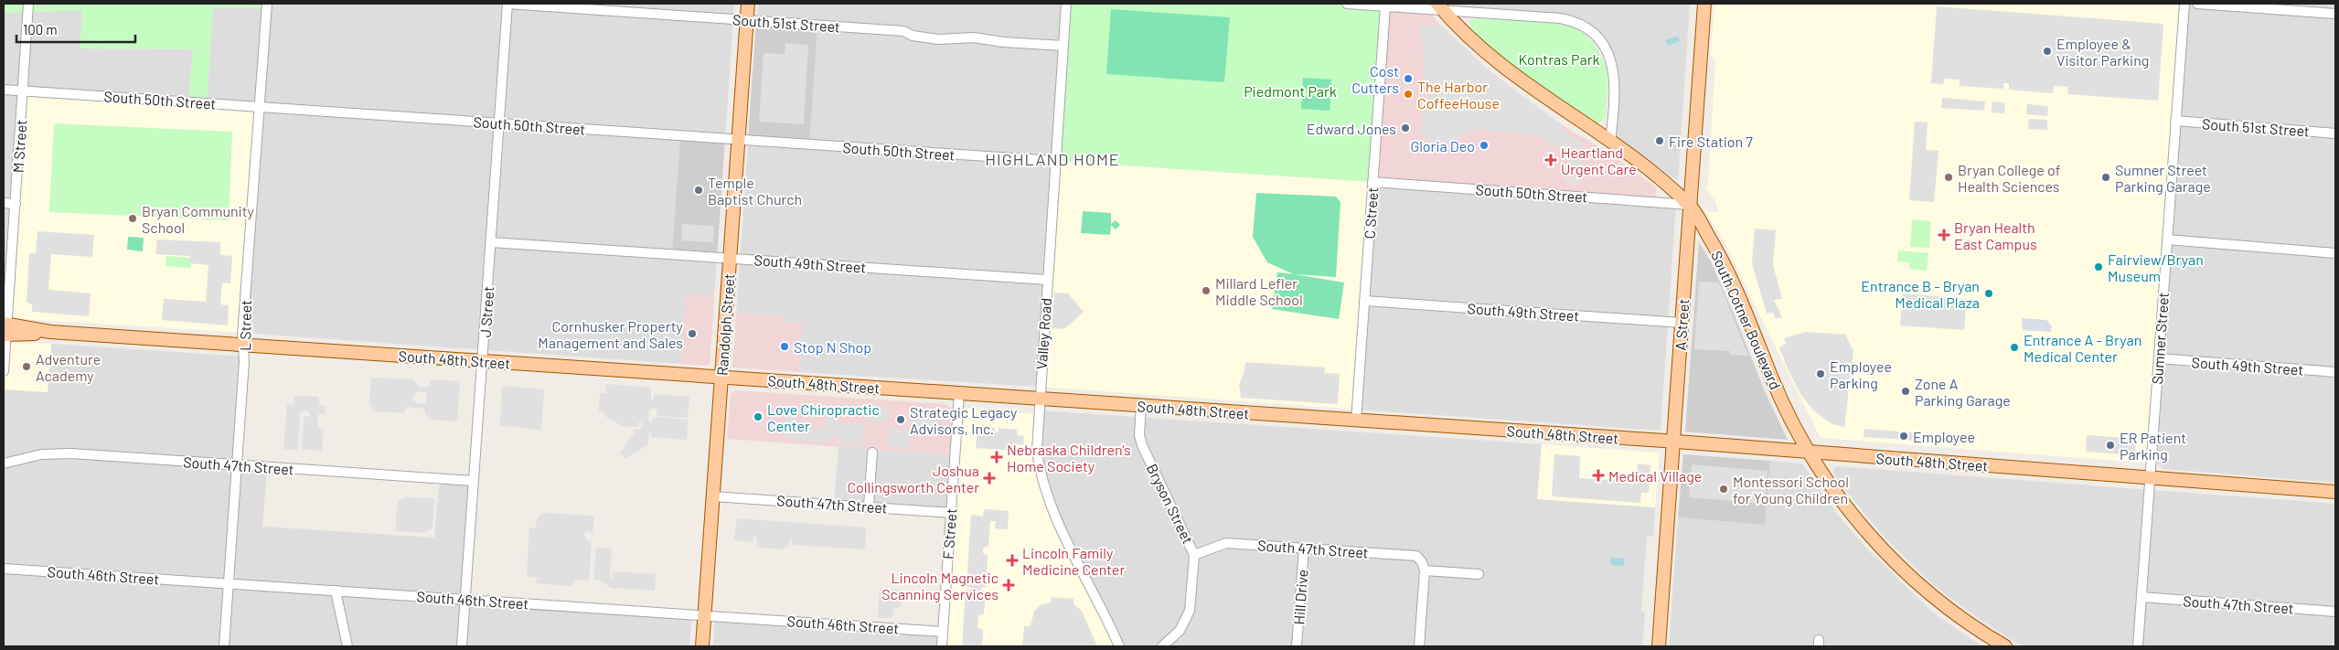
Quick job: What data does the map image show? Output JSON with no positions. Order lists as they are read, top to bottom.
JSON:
{
  "streets": {
    "main road": [
      "South Cotner Boulevard",
      "Randolph Street",
      "A Street",
      "South 48th Street"
    ],
    "street": [
      "South 51st Street",
      "South 50th Street",
      "M Street",
      "C Street",
      "South 49th Street",
      "J Street",
      "L Street",
      "Valley Road",
      "Sumner Street",
      "South 47th Street",
      "Bryson Street",
      "F Street",
      "South 46th Street",
      "Hill Drive"
    ]
  },
  "crossings": [
    ["South 51st Street", "J Street"],
    ["South 51st Street", "Randolph Street"],
    ["South 51st Street", "Valley Road"],
    ["South 51st Street", "Sumner Street"],
    ["South 50th Street", "M Street"],
    ["South 50th Street", "C Street"],
    ["South 50th Street", "J Street"],
    ["South 50th Street", "South Cotner Boulevard"],
    ["South 50th Street", "Randolph Street"],
    ["South 50th Street", "A Street"],
    ["South 50th Street", "L Street"],
    ["South 50th Street", "Valley Road"],
    ["M Street", "South 48th Street"],
    ["C Street", "South 49th Street"],
    ["C Street", "South 48th Street"],
    ["South 49th Street", "J Street"],
    ["South 49th Street", "Randolph Street"],
    ["South 49th Street", "A Street"],
    ["South 49th Street", "Valley Road"],
    ["South 49th Street", "Sumner Street"],
    ["J Street", "South 48th Street"],
    ["J Street", "South 47th Street"],
    ["J Street", "South 46th Street"],
    ["South Cotner Boulevard", "A Street"],
    ["South Cotner Boulevard", "South 48th Street"],
    ["Randolph Street", "South 48th Street"],
    ["Randolph Street", "South 47th Street"],
    ["Randolph Street", "South 46th Street"],
    ["A Street", "South 48th Street"],
    ["L Street", "South 48th Street"],
    ["L Street", "South 47th Street"],
    ["L Street", "South 46th Street"],
    ["Valley Road", "South 48th Street"],
    ["Sumner Street", "South 48th Street"],
    ["Sumner Street", "South 47th Street"],
    ["South 48th Street", "Bryson Street"],
    ["South 48th Street", "F Street"],
    ["South 47th Street", "Bryson Street"],
    ["South 47th Street", "F Street"],
    ["South 47th Street", "Hill Drive"],
    ["F Street", "South 46th Street"]
  ],
  "districts": ["HIGHLAND HOME"],
  "parks": ["Kontras Park", "Piedmont Park"],
  "places": {
    "other": [
      "Employee & Visitor Parking",
      "Cost Cutters",
      "The Harbor CoffeeHouse",
      "Edward Jones",
      "Fire Station 7",
      "Gloria Deo",
      "Bryan College of Health Sciences",
      "Sumner Street Parking Garage",
      "Temple Baptist Church",
      "Bryan Community School",
      "Fairview/Bryan Museum",
      "Millard Lefler Middle School",
      "Entrance B - Bryan Medical Plaza",
      "Cornhusker Property Management and Sales",
      "Stop N Shop",
      "Entrance A - Bryan Medical Center",
      "Adventure Academy",
      "Employee Parking",
      "Zone A Parking Garage",
      "Love Chiropractic Center",
      "Strategic Legacy Advisors, Inc.",
      "Employee",
      "ER Patient Parking",
      "Montessori School for Young Children"
    ],
    "health": [
      "Heartland Urgent Care",
      "Bryan Health East Campus",
      "Nebraska Children's Home Society",
      "Medical Village",
      "Joshua Collingsworth Center",
      "Lincoln Family Medicine Center",
      "Lincoln Magnetic Scanning Services"
    ]
  },
  "scale_bar": "100 m"
}
